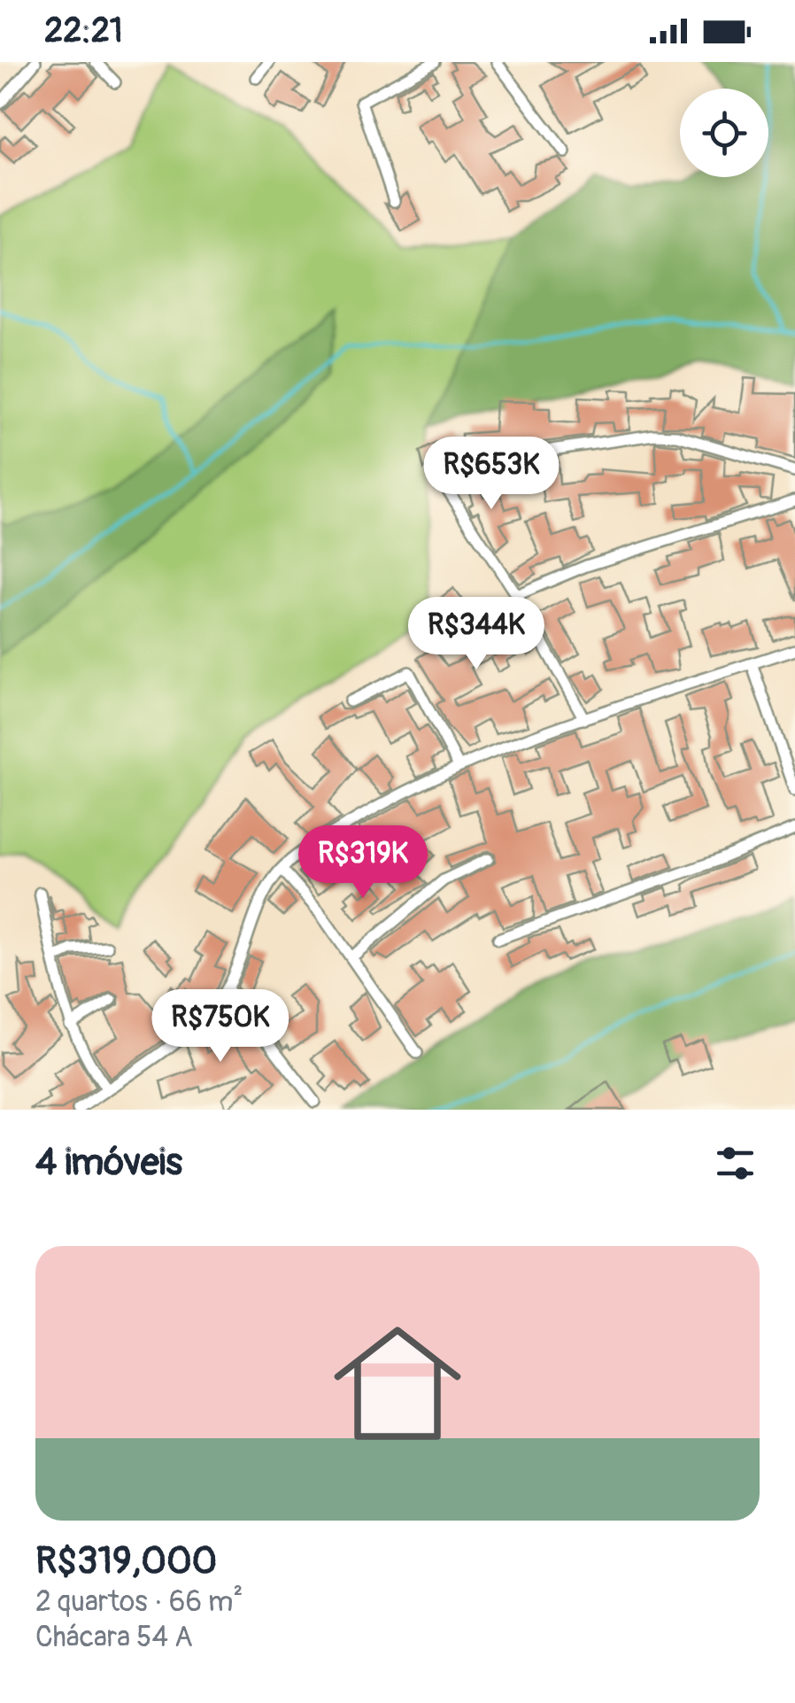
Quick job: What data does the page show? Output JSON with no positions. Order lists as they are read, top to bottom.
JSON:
{
  "page": {
    "status": "22:21",
    "price": [
      "R$653K",
      "R$344K",
      "R$319K",
      "R$750K"
    ],
    "heading": "4 imóveis",
    "list": [
      {
        "name": "R$319,000",
        "note": "2 quartos · 66 m² · Chácara 54 A"
      }
    ]
  }
}
